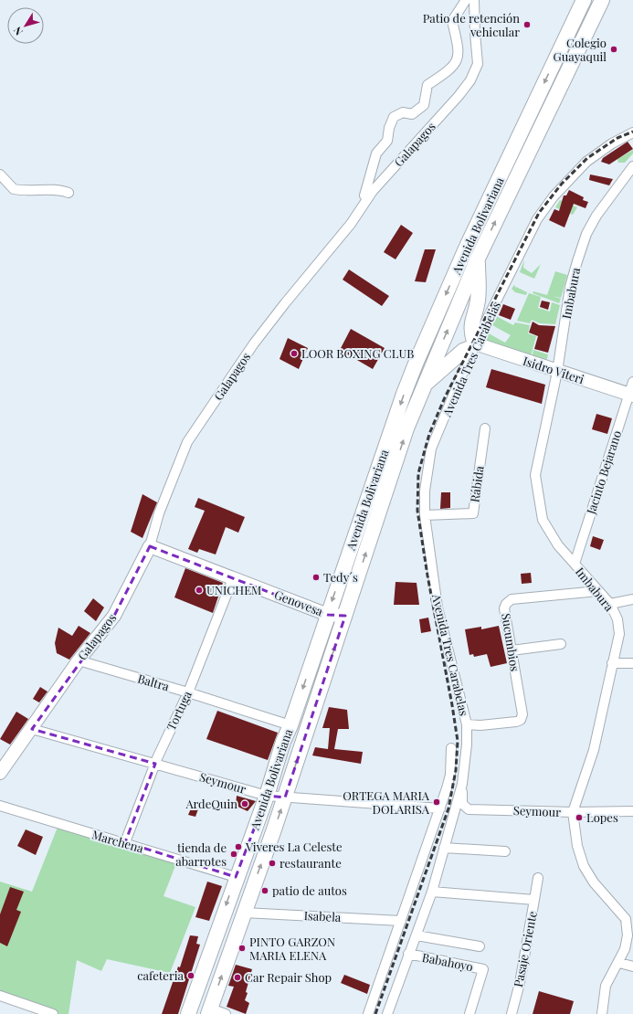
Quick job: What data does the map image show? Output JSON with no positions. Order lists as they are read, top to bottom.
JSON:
{
  "streets": {
    "main road": ["Avenida Bolivariana"],
    "street": [
      "Galapagos",
      "Imbabura",
      "Avenida Tres Carabelas",
      "Isidro Viteri",
      "Jacinto Bejarano",
      "Rábida",
      "Genovesa",
      "Sucumbios",
      "Baltra",
      "Tortuga",
      "Seymour",
      "Marchena",
      "Isabela",
      "Pasaje Oriente",
      "Babahoyo"
    ]
  },
  "crossings": [
    ["Galapagos", "Genovesa"],
    ["Galapagos", "Baltra"],
    ["Galapagos", "Seymour"],
    ["Avenida Bolivariana", "Genovesa"],
    ["Avenida Bolivariana", "Baltra"],
    ["Avenida Bolivariana", "Seymour"],
    ["Avenida Bolivariana", "Marchena"],
    ["Avenida Bolivariana", "Isabela"],
    ["Imbabura", "Isidro Viteri"],
    ["Imbabura", "Jacinto Bejarano"],
    ["Imbabura", "Sucumbios"],
    ["Imbabura", "Seymour"],
    ["Avenida Tres Carabelas", "Isidro Viteri"],
    ["Avenida Tres Carabelas", "Rábida"],
    ["Avenida Tres Carabelas", "Sucumbios"],
    ["Avenida Tres Carabelas", "Seymour"],
    ["Avenida Tres Carabelas", "Pasaje Oriente"],
    ["Avenida Tres Carabelas", "Babahoyo"],
    ["Isidro Viteri", "Jacinto Bejarano"],
    ["Genovesa", "Tortuga"],
    ["Baltra", "Tortuga"],
    ["Tortuga", "Seymour"],
    ["Tortuga", "Marchena"]
  ],
  "places": [
    "Patio de retención vehicular",
    "Colegio Guayaquil",
    "LOOR BOXING CLUB",
    "Tedy´s",
    "UNICHEM",
    "ORTEGA MARIA DOLARISA",
    "ArdeQuin",
    "Lopes",
    "Viveres La Celeste",
    "tienda de abarrotes",
    "restaurante",
    "patio de autos",
    "PINTO GARZON MARIA ELENA",
    "cafeteria",
    "Car Repair Shop"
  ],
  "north": "bottom left"
}
